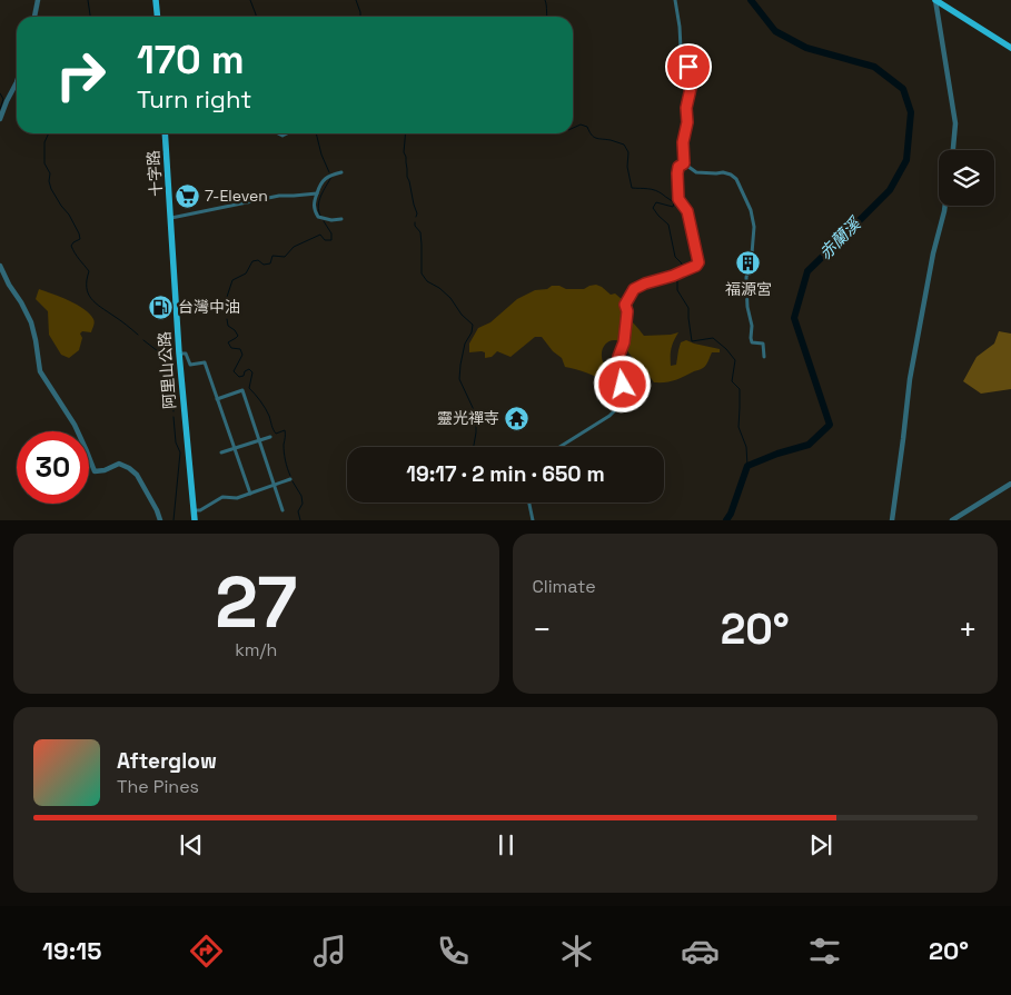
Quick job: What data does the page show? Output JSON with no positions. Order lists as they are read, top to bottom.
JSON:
{
  "streets": {
    "main road": ["十字路", "阿里山公路"]
  },
  "crossings": [
    ["十字路", "阿里山公路"]
  ],
  "water": ["赤蘭溪"],
  "places": {
    "supermarket": ["7-Eleven"],
    "building": ["福源宮"],
    "fuel station": ["台灣中油"],
    "temple": ["靈光禪寺"]
  },
  "page": {
    "turn": ["170 m", "Turn right"],
    "limit": "30",
    "trip": "19:17 · 2 min · 650 m",
    "tile": [
      ["27", "km/h"],
      "Climate"
    ],
    "heat": ["−", "20°", "+"],
    "song": ["Afterglow", "The Pines"],
    "tabs": ["19:15", "20°"]
  }
}
